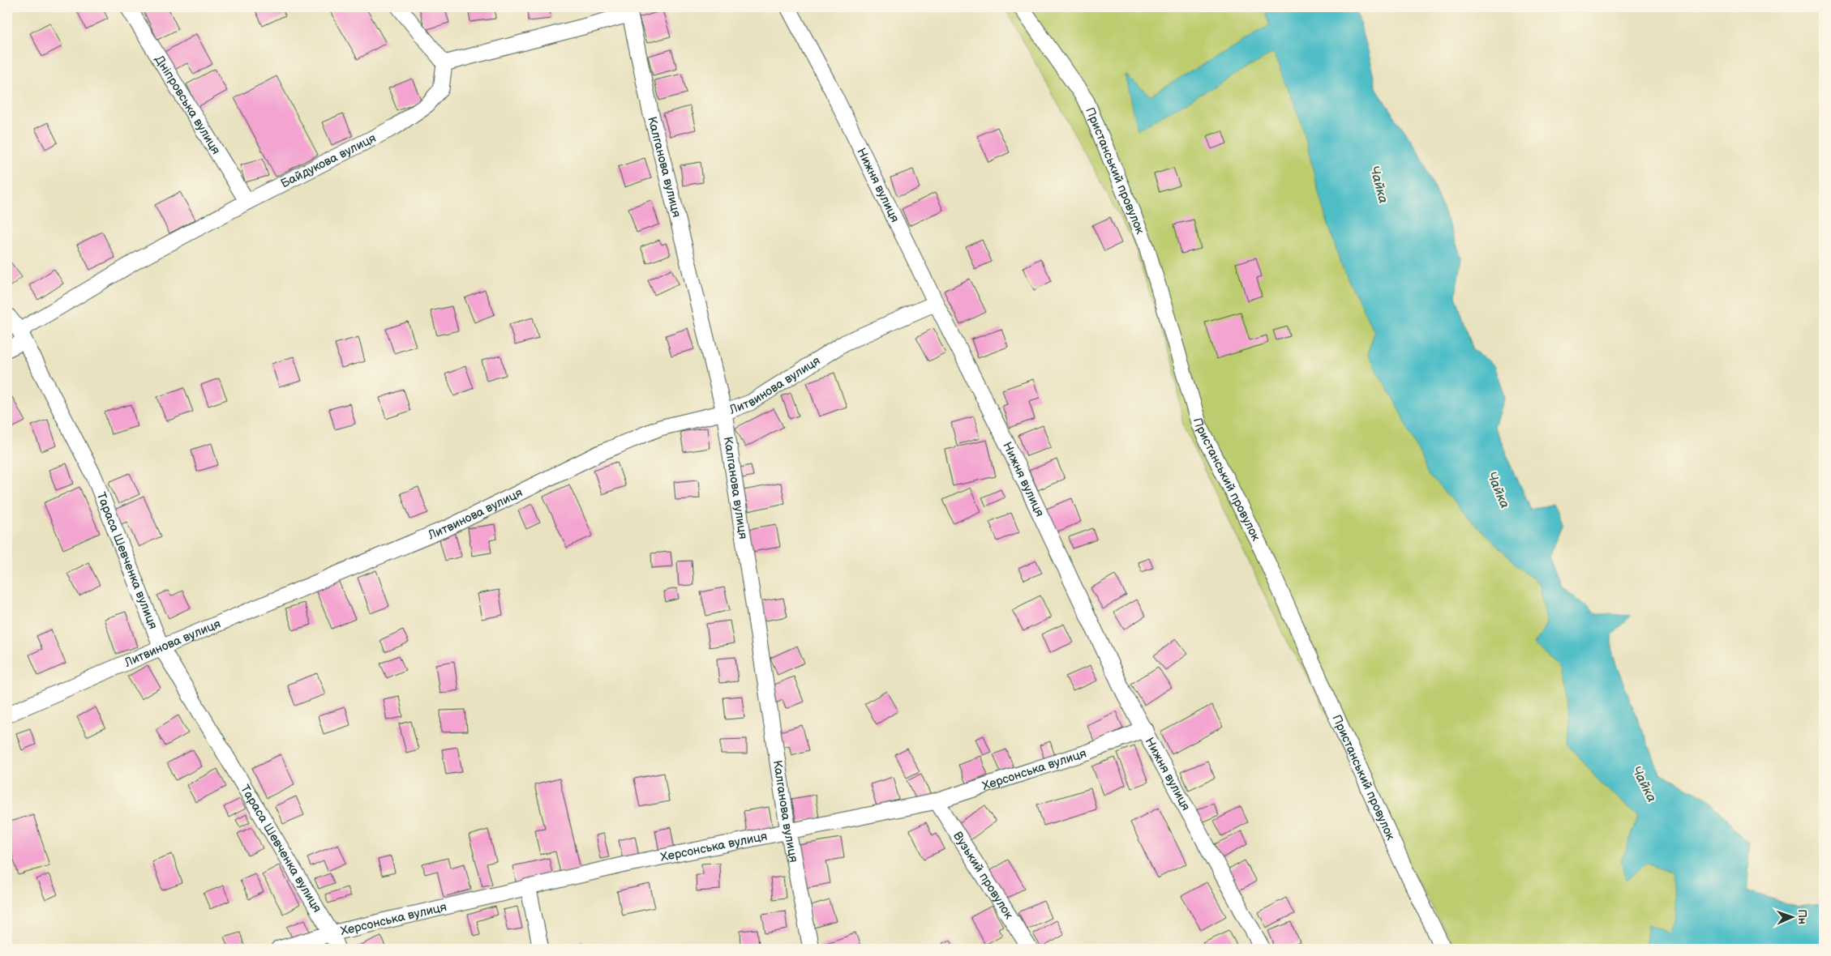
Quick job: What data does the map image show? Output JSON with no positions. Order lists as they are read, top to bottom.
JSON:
{
  "streets": {
    "street": [
      "Дніпровська вулиця",
      "Байдукова вулиця",
      "Калганова вулиця",
      "Пристанський провулок",
      "Нижня вулиця",
      "Литвинова вулиця",
      "Тараса Шевченка вулиця",
      "Херсонська вулиця",
      "Вузький провулок"
    ]
  },
  "crossings": [
    ["Дніпровська вулиця", "Байдукова вулиця"],
    ["Байдукова вулиця", "Тараса Шевченка вулиця"],
    ["Калганова вулиця", "Литвинова вулиця"],
    ["Калганова вулиця", "Херсонська вулиця"],
    ["Нижня вулиця", "Литвинова вулиця"],
    ["Нижня вулиця", "Херсонська вулиця"],
    ["Литвинова вулиця", "Тараса Шевченка вулиця"],
    ["Тараса Шевченка вулиця", "Херсонська вулиця"],
    ["Херсонська вулиця", "Вузький провулок"]
  ],
  "water": ["Чайка"],
  "north": "right"
}
